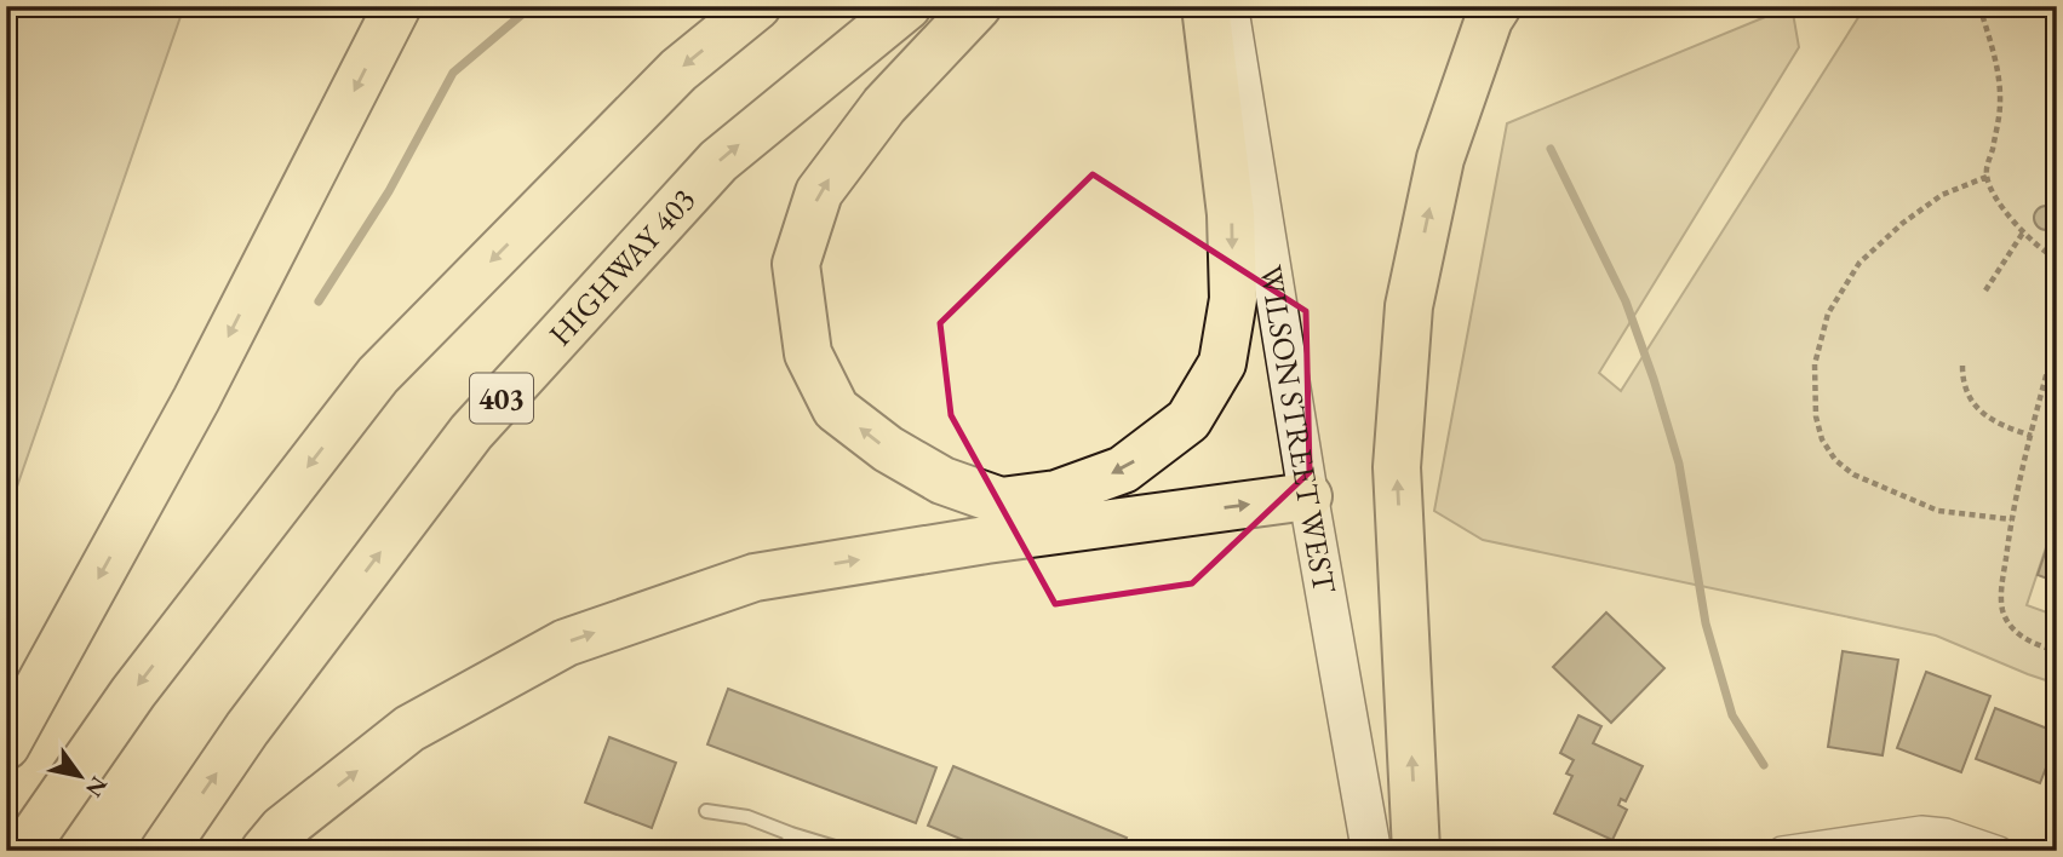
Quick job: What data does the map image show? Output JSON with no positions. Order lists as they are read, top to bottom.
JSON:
{
  "streets": {
    "highway": ["HIGHWAY 403", "403"],
    "main road": ["WILSON STREET WEST"]
  },
  "north": "bottom right"
}
